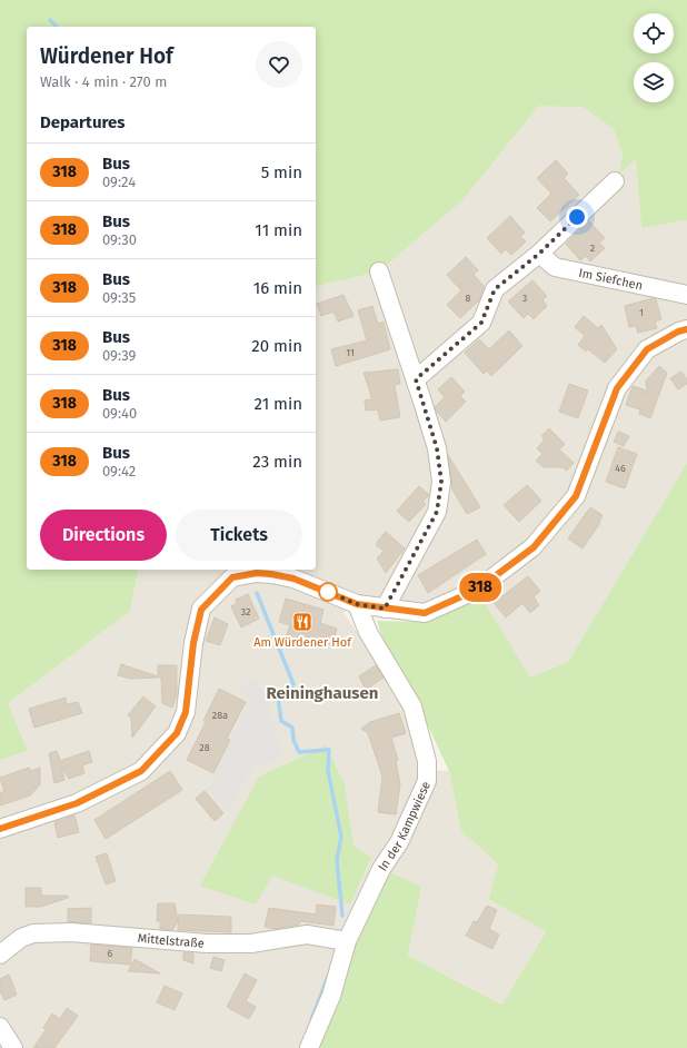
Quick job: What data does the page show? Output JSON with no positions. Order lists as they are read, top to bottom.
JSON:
{
  "streets": {
    "street": ["Im Siefchen", "In der Kampwiese", "Mittelstraße"]
  },
  "crossings": [
    ["In der Kampwiese", "Mittelstraße"]
  ],
  "districts": ["Reininghausen"],
  "places": {
    "restaurant": ["Am Würdener Hof"]
  },
  "lines": ["bus line 318"],
  "house_numbers": [
    "2",
    "8",
    "3",
    "1",
    "11",
    "46",
    "32",
    "28a",
    "28",
    "6"
  ],
  "page": {
    "on_map": "318",
    "heading": [
      ["Würdener Hof", "Walk · 4 min · 270 m"],
      "Departures"
    ],
    "list": [
      {
        "mark": "318",
        "name": "Bus",
        "note": "09:24",
        "value": "5 min"
      },
      {
        "mark": "318",
        "name": "Bus",
        "note": "09:30",
        "value": "11 min"
      },
      {
        "mark": "318",
        "name": "Bus",
        "note": "09:35",
        "value": "16 min"
      },
      {
        "mark": "318",
        "name": "Bus",
        "note": "09:39",
        "value": "20 min"
      },
      {
        "mark": "318",
        "name": "Bus",
        "note": "09:40",
        "value": "21 min"
      },
      {
        "mark": "318",
        "name": "Bus",
        "note": "09:42",
        "value": "23 min"
      }
    ],
    "buttons": ["Directions", "Tickets"]
  }
}
